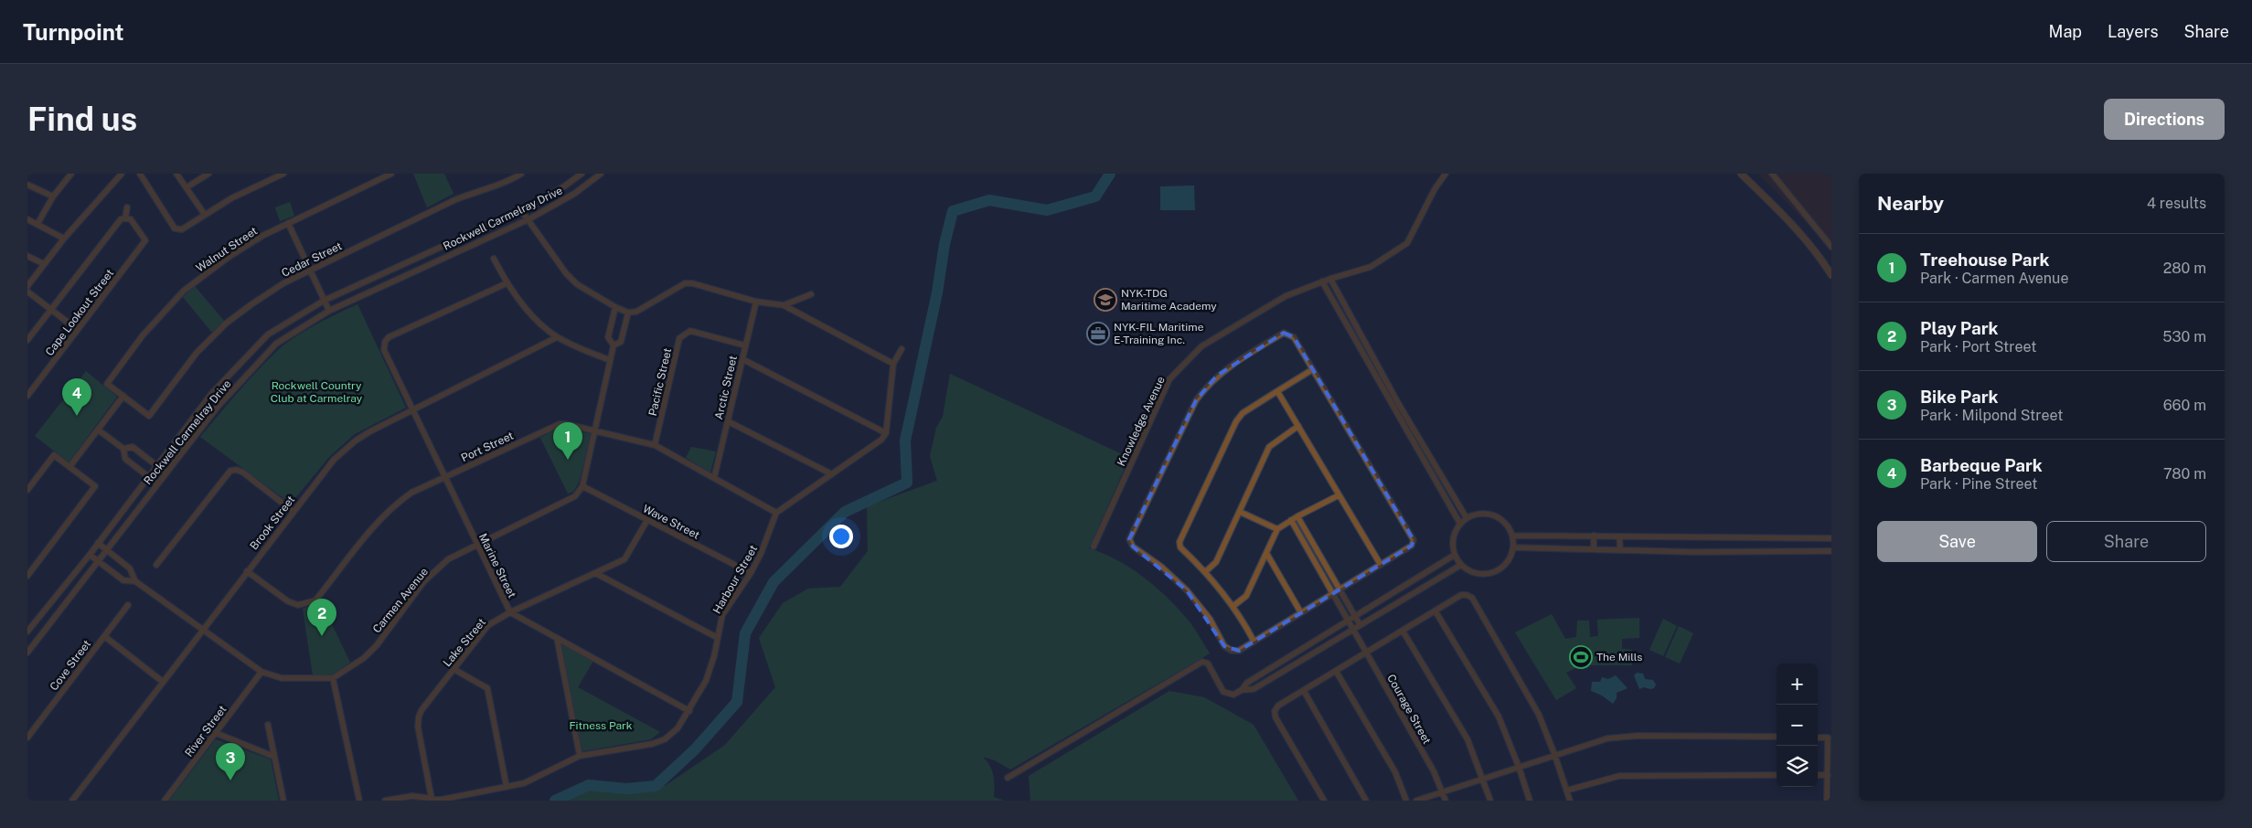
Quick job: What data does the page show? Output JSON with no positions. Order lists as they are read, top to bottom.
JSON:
{
  "streets": {
    "street": [
      "Rockwell Carmelray Drive",
      "Walnut Street",
      "Cedar Street",
      "Cape Lookout Street",
      "Pacific Street",
      "Arctic Street",
      "Knowledge Avenue",
      "Port Street",
      "Wave Street",
      "Brook Street",
      "Marine Street",
      "Harbour Street",
      "Carmen Avenue",
      "Lake Street",
      "Cove Street",
      "Courage Street",
      "River Street"
    ]
  },
  "crossings": [
    ["Walnut Street", "Cedar Street"],
    ["Pacific Street", "Arctic Street"],
    ["Pacific Street", "Port Street"],
    ["Arctic Street", "Port Street"],
    ["Port Street", "Brook Street"],
    ["Port Street", "Marine Street"],
    ["Port Street", "Harbour Street"],
    ["Wave Street", "Harbour Street"],
    ["Wave Street", "Carmen Avenue"],
    ["Wave Street", "Lake Street"],
    ["Brook Street", "Marine Street"],
    ["Marine Street", "Harbour Street"],
    ["Marine Street", "Carmen Avenue"],
    ["Marine Street", "Lake Street"],
    ["Harbour Street", "Lake Street"]
  ],
  "parks": ["Rockwell Country Club at Carmelray", "Fitness Park"],
  "places": {
    "school or university": ["NYK-TDG Maritime Academy"],
    "office": ["NYK-FIL Maritime E-Training Inc."],
    "sports": ["The Mills"]
  },
  "page": {
    "header": "Turnpoint",
    "nav": ["Map", "Layers", "Share"],
    "buttons": [
      "Directions",
      ["Save", "Share"]
    ],
    "title": "Find us",
    "heading": ["Nearby", "4 results"],
    "list": [
      {
        "mark": "1",
        "name": "Treehouse Park",
        "note": "Park · Carmen Avenue",
        "value": "280 m"
      },
      {
        "mark": "2",
        "name": "Play Park",
        "note": "Park · Port Street",
        "value": "530 m"
      },
      {
        "mark": "3",
        "name": "Bike Park",
        "note": "Park · Milpond Street",
        "value": "660 m"
      },
      {
        "mark": "4",
        "name": "Barbeque Park",
        "note": "Park · Pine Street",
        "value": "780 m"
      }
    ],
    "pins": [
      "4",
      "1",
      "2",
      "3"
    ],
    "map_buttons": ["+", "−"]
  }
}
